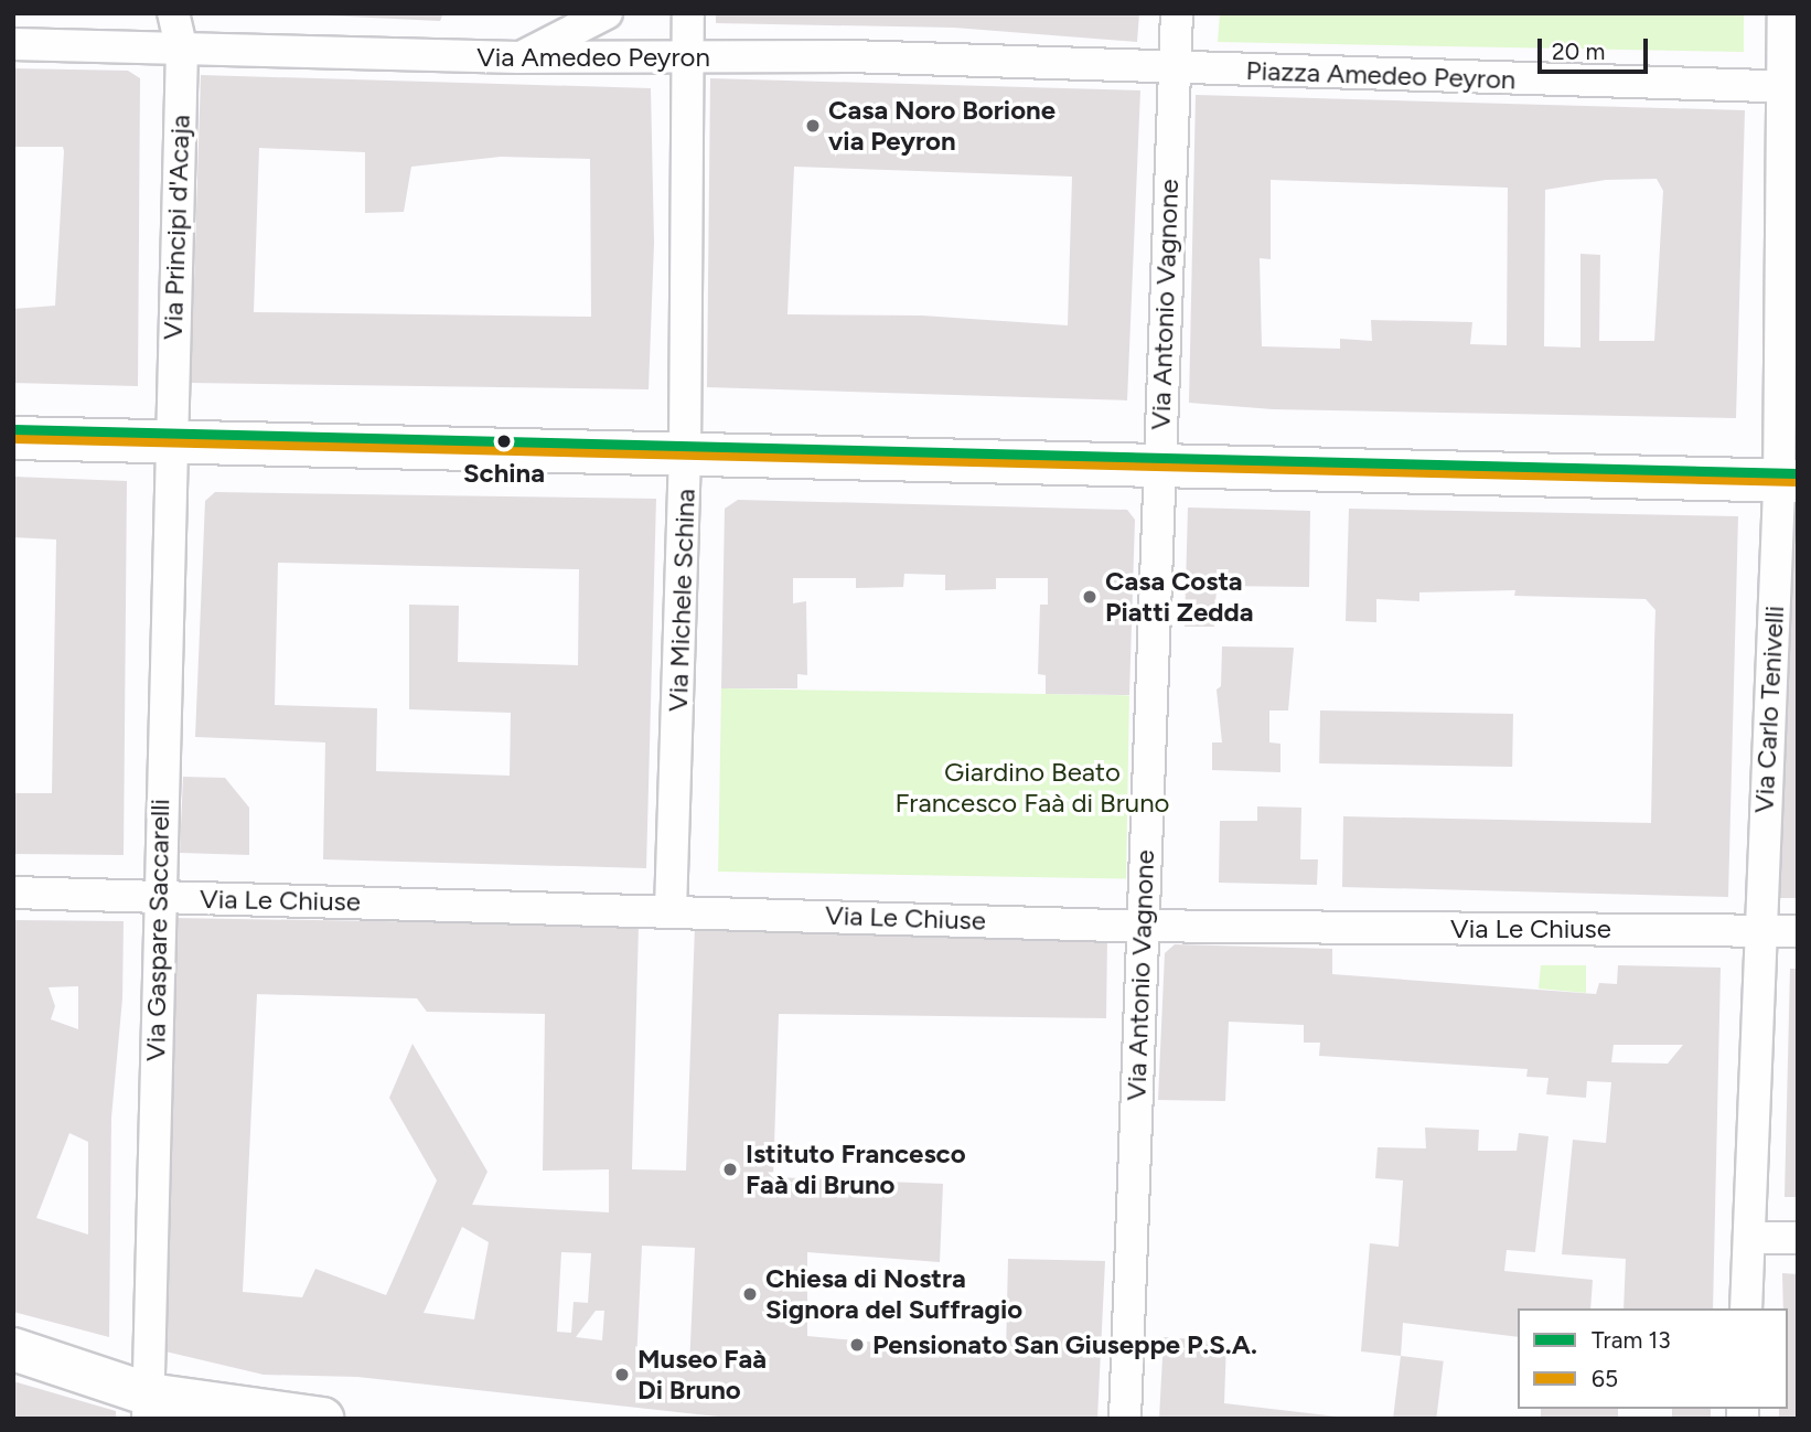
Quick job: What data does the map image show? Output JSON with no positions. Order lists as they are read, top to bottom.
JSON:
{
  "streets": {
    "street": [
      "Via Amedeo Peyron",
      "Piazza Amedeo Peyron",
      "Via Principi d'Acaja",
      "Via Antonio Vagnone",
      "Via Michele Schina",
      "Via Carlo Tenivelli",
      "Via Le Chiuse",
      "Via Gaspare Saccarelli"
    ]
  },
  "crossings": [
    ["Via Amedeo Peyron", "Piazza Amedeo Peyron"],
    ["Via Amedeo Peyron", "Via Principi d'Acaja"],
    ["Via Amedeo Peyron", "Via Antonio Vagnone"],
    ["Via Amedeo Peyron", "Via Michele Schina"],
    ["Piazza Amedeo Peyron", "Via Antonio Vagnone"],
    ["Piazza Amedeo Peyron", "Via Carlo Tenivelli"],
    ["Via Principi d'Acaja", "Via Gaspare Saccarelli"],
    ["Via Antonio Vagnone", "Via Le Chiuse"],
    ["Via Michele Schina", "Via Le Chiuse"],
    ["Via Carlo Tenivelli", "Via Le Chiuse"],
    ["Via Le Chiuse", "Via Gaspare Saccarelli"]
  ],
  "parks": ["Giardino Beato Francesco Faà di Bruno"],
  "places": [
    "Casa Noro Borione via Peyron",
    "Schina",
    "Casa Costa Piatti Zedda",
    "Istituto Francesco Faà di Bruno",
    "Chiesa di Nostra Signora del Suffragio",
    "Pensionato San Giuseppe P.S.A.",
    "Museo Faà Di Bruno"
  ],
  "lines": ["tram line 13", "transit line 65"],
  "legend": ["Tram 13", "65"],
  "scale_bar": "20 m"
}
